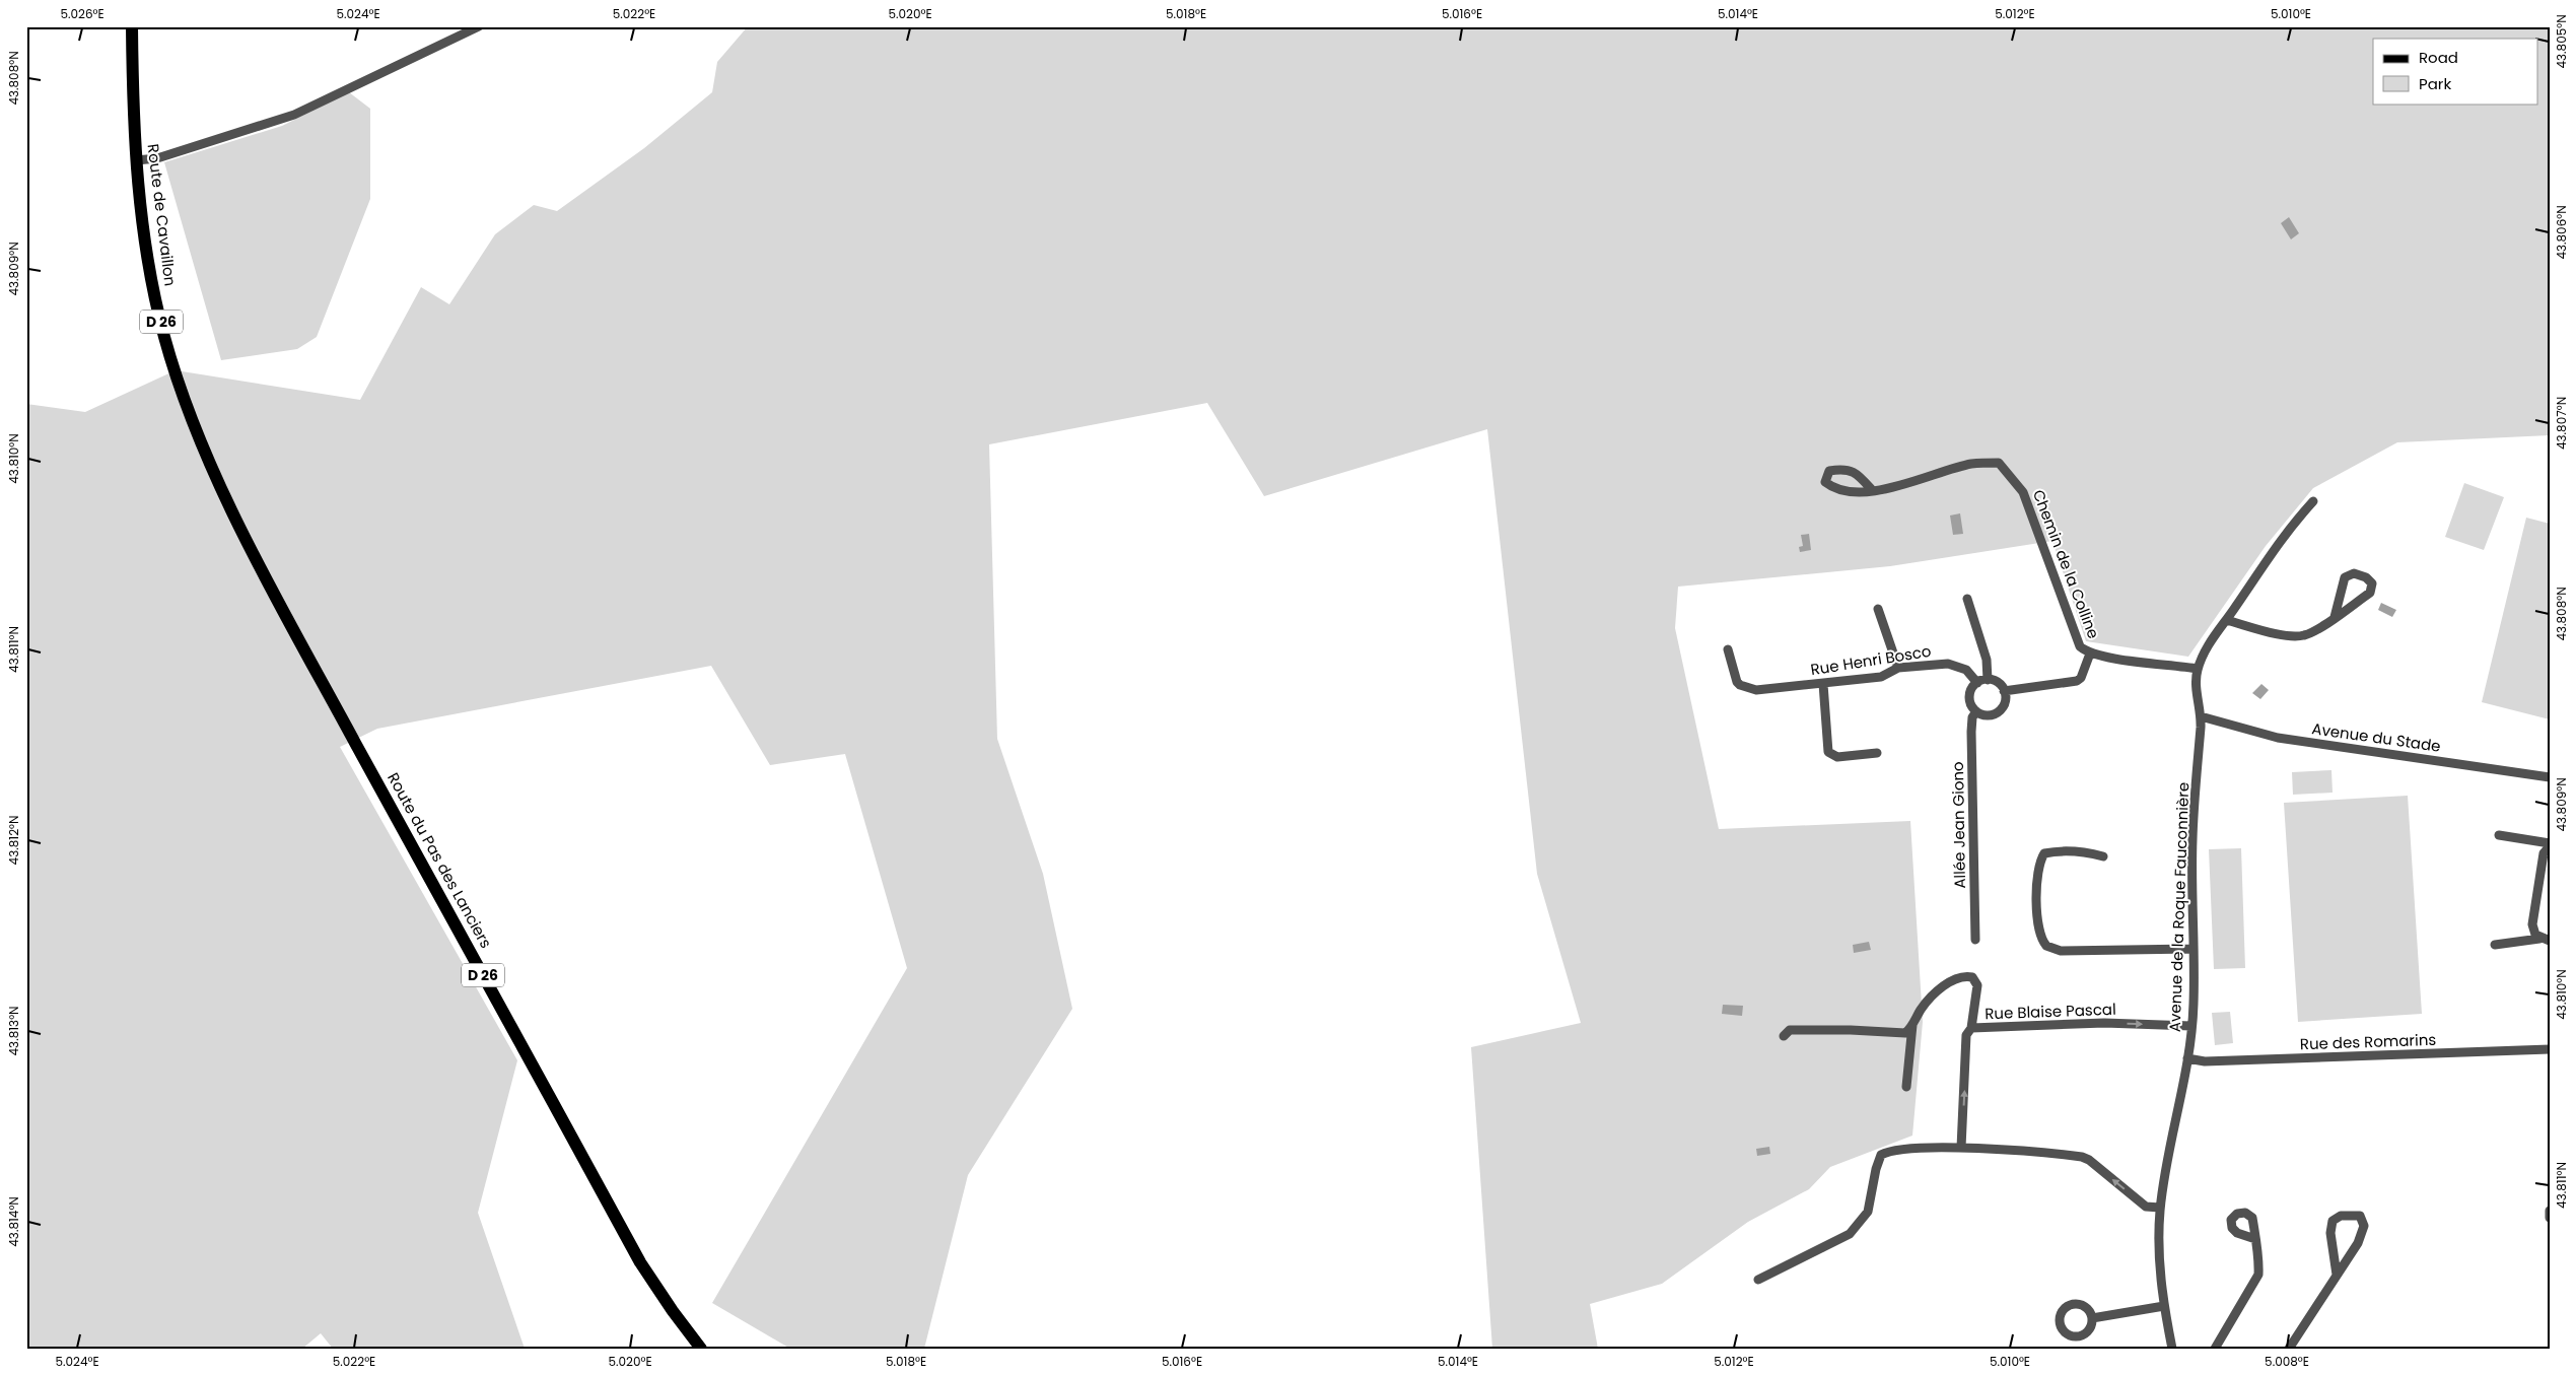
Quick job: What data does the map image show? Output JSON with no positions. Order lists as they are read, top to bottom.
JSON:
{
  "streets": {
    "main road": ["Route de Cavaillon", "D 26", "Route du Pas des Lanciers"],
    "street": [
      "Chemin de la Colline",
      "Rue Henri Bosco",
      "Avenue du Stade",
      "Allée Jean Giono",
      "Avenue de la Roque Fauconnière",
      "Rue Blaise Pascal",
      "Rue des Romarins"
    ]
  },
  "crossings": [
    ["Route de Cavaillon", "Route du Pas des Lanciers"],
    ["Chemin de la Colline", "Avenue de la Roque Fauconnière"],
    ["Rue Henri Bosco", "Allée Jean Giono"],
    ["Avenue du Stade", "Avenue de la Roque Fauconnière"],
    ["Avenue de la Roque Fauconnière", "Rue Blaise Pascal"],
    ["Avenue de la Roque Fauconnière", "Rue des Romarins"]
  ],
  "legend": ["Road", "Park"],
  "coordinates": [
    "5.026°E",
    "5.024°E",
    "5.022°E",
    "5.020°E",
    "5.018°E",
    "5.016°E",
    "5.014°E",
    "5.012°E",
    "5.010°E",
    "43.805°N",
    "43.808°N",
    "43.806°N",
    "43.809°N",
    "43.807°N",
    "43.810°N",
    "43.811°N",
    "43.812°N",
    "43.813°N",
    "43.814°N",
    "5.008°E"
  ]
}
